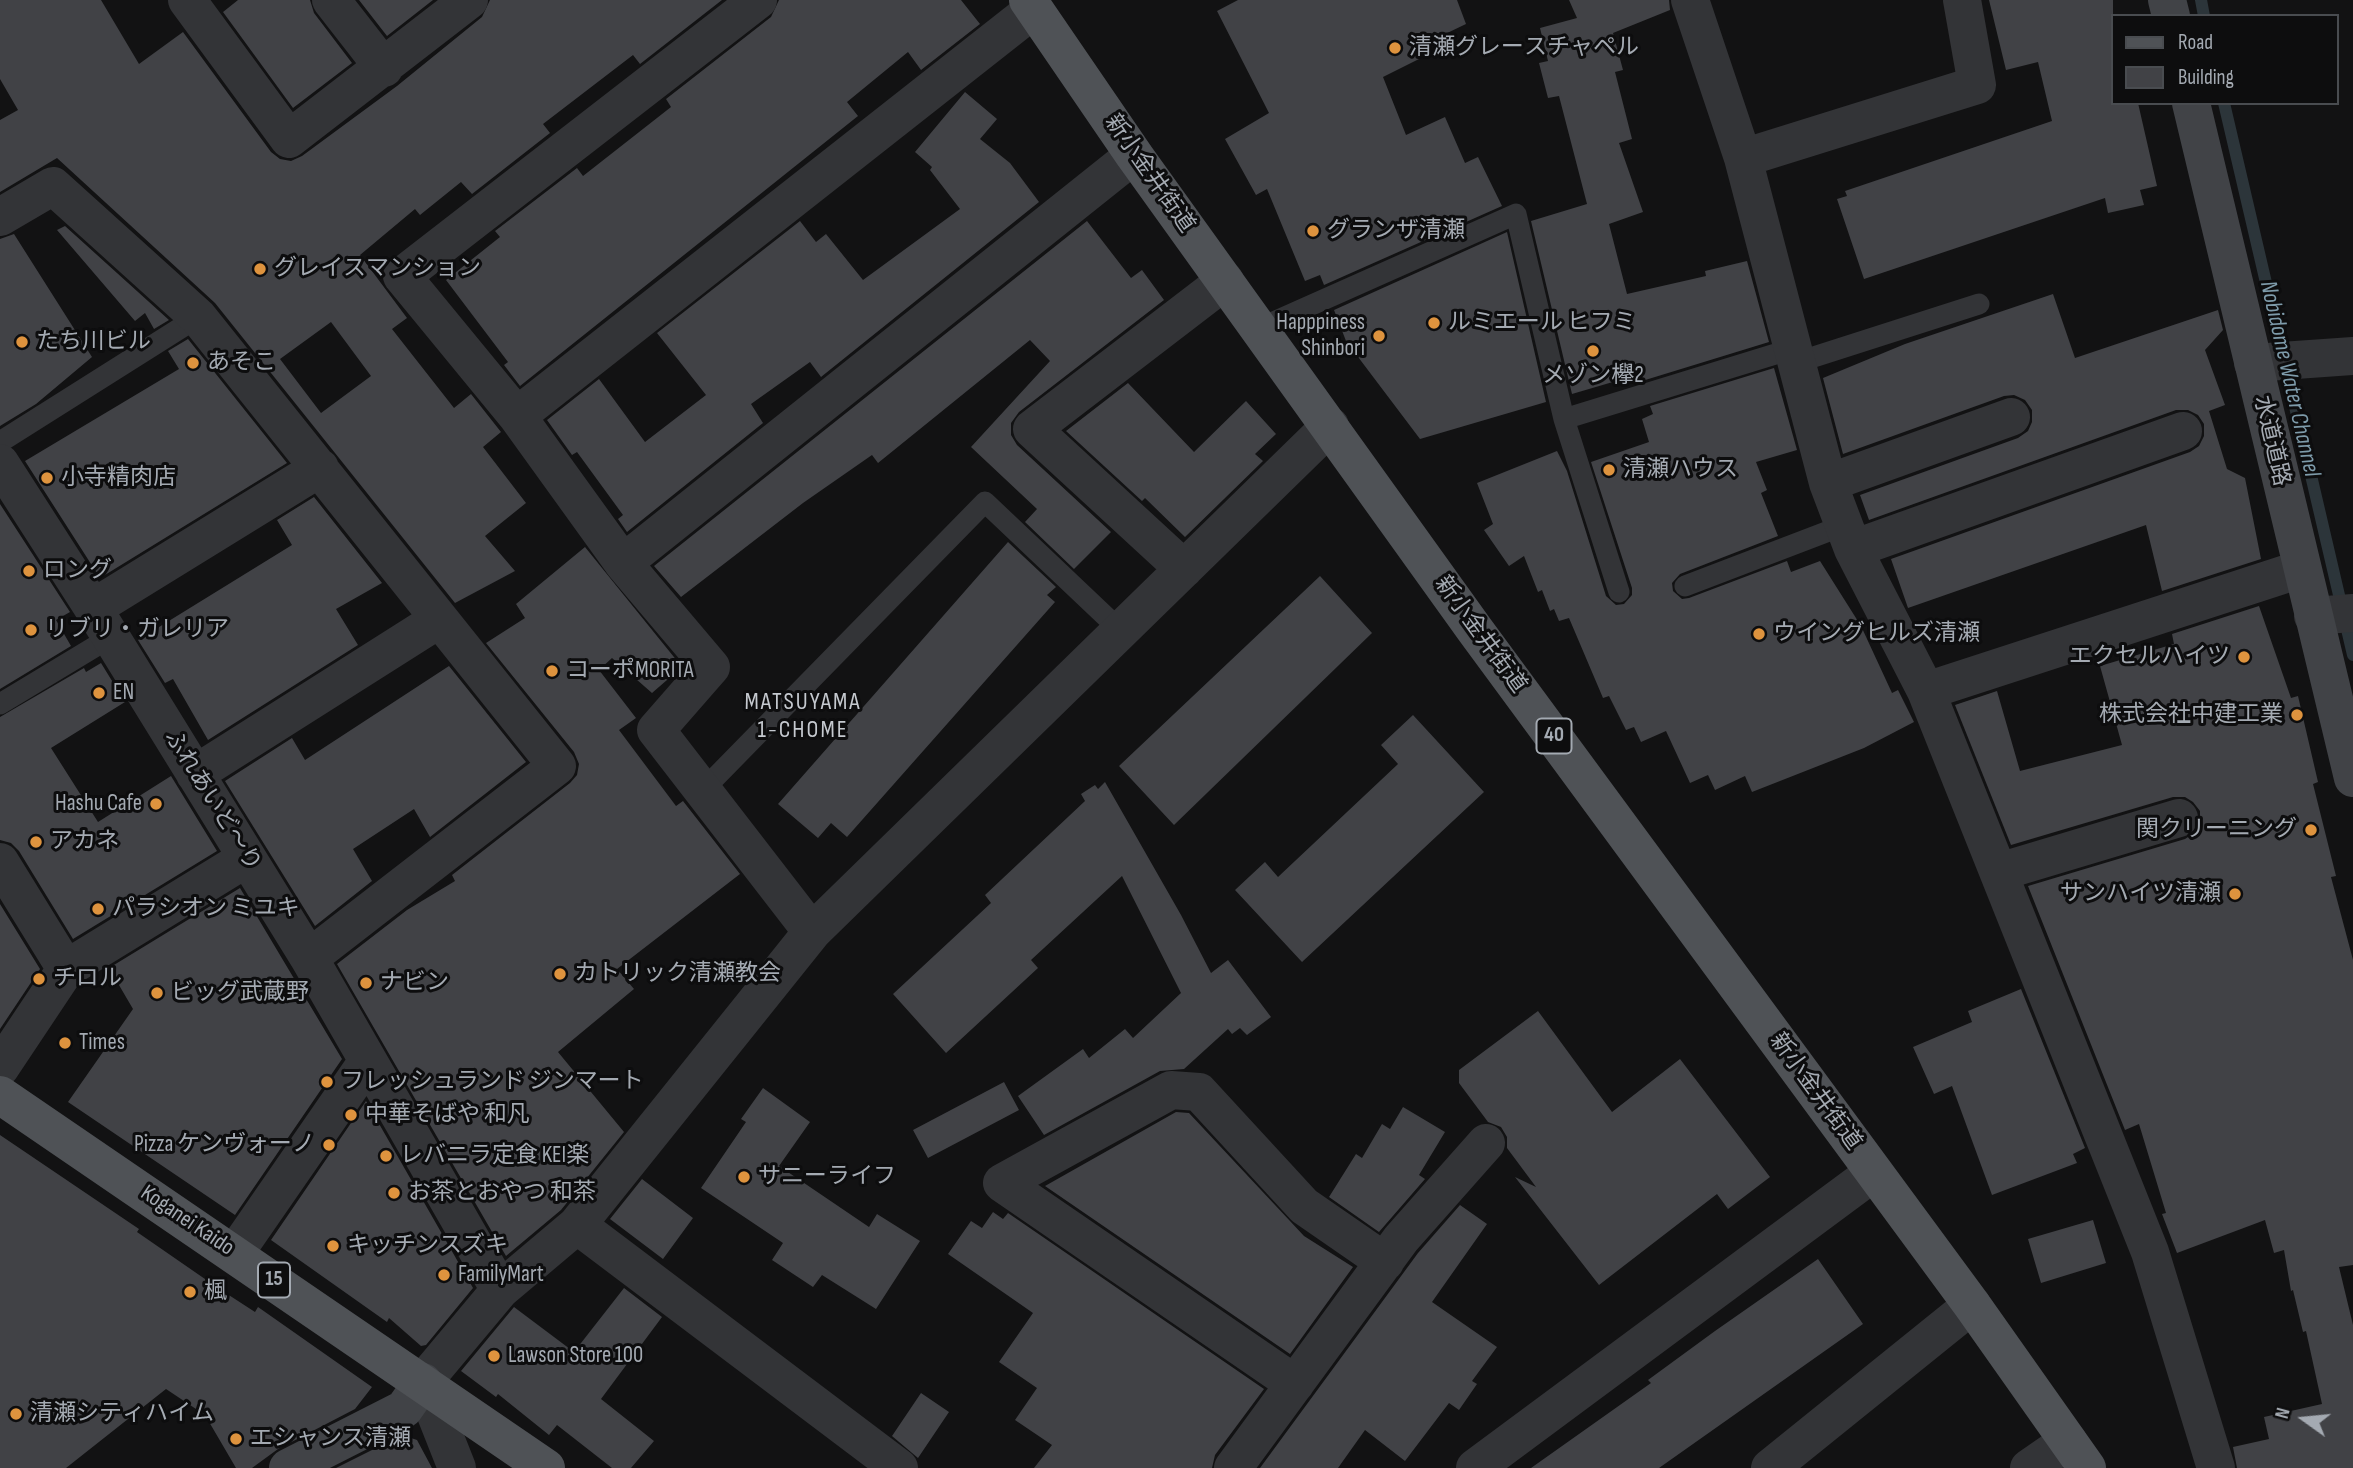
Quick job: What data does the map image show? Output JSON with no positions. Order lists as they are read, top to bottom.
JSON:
{
  "streets": {
    "main road": [
      "新小金井街道",
      "40",
      "Koganei Kaido",
      "15"
    ],
    "street": ["水道道路", "ふれあいど～り"]
  },
  "districts": ["MATSUYAMA 1-CHOME"],
  "water": ["Nobidome Water Channel"],
  "places": [
    "清瀬グレースチャペル",
    "グランザ清瀬",
    "グレイスマンション",
    "ルミエール ヒフミ",
    "Happpiness Shinbori",
    "たち川ビル",
    "メゾン欅2",
    "あそこ",
    "清瀬ハウス",
    "小寺精肉店",
    "ロング",
    "リブリ・ガレリア",
    "ウイングヒルズ清瀬",
    "エクセルハイツ",
    "コーポMORITA",
    "EN",
    "株式会社中建工業",
    "Hashu Cafe",
    "関クリーニング",
    "アカネ",
    "サンハイツ清瀬",
    "パラシオン ミユキ",
    "カトリック清瀬教会",
    "チロル",
    "ナビン",
    "ビッグ武蔵野",
    "Times",
    "フレッシュランド ジンマート",
    "中華そばや 和凡",
    "Pizza ケンヴォーノ",
    "レバニラ定食 KEI楽",
    "サニーライフ",
    "お茶とおやつ 和茶",
    "キッチンスズキ",
    "FamilyMart",
    "楓",
    "Lawson Store 100",
    "清瀬シティハイム",
    "エシャンス清瀬"
  ],
  "legend": ["Road", "Building"],
  "north": "left"
}
